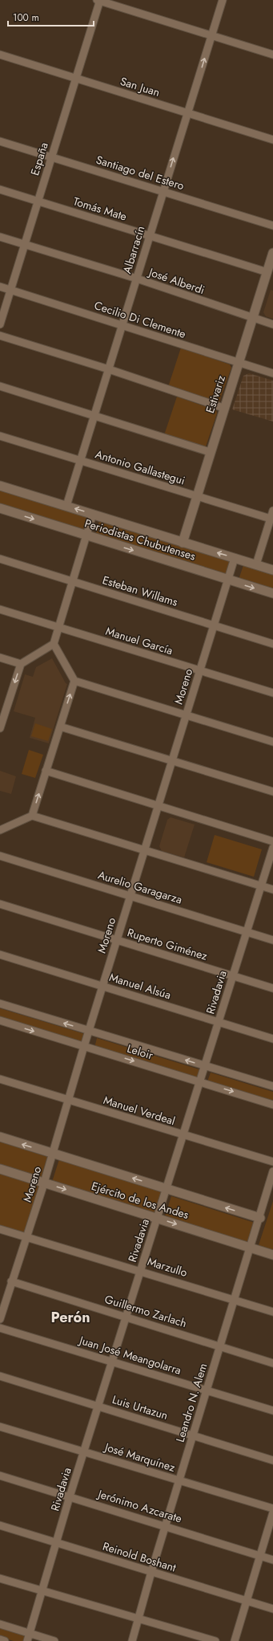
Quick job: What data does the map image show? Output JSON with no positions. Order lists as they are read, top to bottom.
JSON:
{
  "streets": {
    "street": [
      "San Juan",
      "España",
      "Santiago del Estero",
      "Tomás Mate",
      "Albarracín",
      "José Alberdi",
      "Cecilio Di Clemente",
      "Estivariz",
      "Antonio Gallastegui",
      "Periodistas Chubutenses",
      "Esteban Willams",
      "Manuel García",
      "Moreno",
      "Aurelio Garagarza",
      "Ruperto Giménez",
      "Manuel Alsúa",
      "Rivadavia",
      "Leloir",
      "Manuel Verdeal",
      "Ejército de los Andes",
      "Marzullo",
      "Guillermo Zarlach",
      "Juan José Meangolarra",
      "Leandro N. Alem",
      "Luis Urtazun",
      "José Marquínez",
      "Jerónimo Azcarate",
      "Reinold Boshant"
    ]
  },
  "crossings": [
    ["San Juan", "España"],
    ["San Juan", "Albarracín"],
    ["España", "Santiago del Estero"],
    ["España", "Tomás Mate"],
    ["España", "José Alberdi"],
    ["España", "Cecilio Di Clemente"],
    ["Santiago del Estero", "Albarracín"],
    ["Tomás Mate", "Albarracín"],
    ["Tomás Mate", "Estivariz"],
    ["Albarracín", "José Alberdi"],
    ["Albarracín", "Cecilio Di Clemente"],
    ["Albarracín", "Antonio Gallastegui"],
    ["Albarracín", "Periodistas Chubutenses"],
    ["José Alberdi", "Estivariz"],
    ["Cecilio Di Clemente", "Estivariz"],
    ["Estivariz", "Antonio Gallastegui"],
    ["Estivariz", "Periodistas Chubutenses"],
    ["Periodistas Chubutenses", "Moreno"],
    ["Esteban Willams", "Moreno"],
    ["Manuel García", "Moreno"],
    ["Moreno", "Aurelio Garagarza"],
    ["Moreno", "Ruperto Giménez"],
    ["Moreno", "Manuel Alsúa"],
    ["Moreno", "Leloir"],
    ["Moreno", "Manuel Verdeal"],
    ["Moreno", "Ejército de los Andes"],
    ["Moreno", "Marzullo"],
    ["Moreno", "Guillermo Zarlach"],
    ["Aurelio Garagarza", "Rivadavia"],
    ["Ruperto Giménez", "Rivadavia"],
    ["Manuel Alsúa", "Rivadavia"],
    ["Rivadavia", "Leloir"],
    ["Rivadavia", "Manuel Verdeal"],
    ["Rivadavia", "Ejército de los Andes"],
    ["Rivadavia", "Marzullo"],
    ["Rivadavia", "Guillermo Zarlach"],
    ["Rivadavia", "Juan José Meangolarra"],
    ["Rivadavia", "Luis Urtazun"],
    ["Rivadavia", "José Marquínez"],
    ["Rivadavia", "Jerónimo Azcarate"],
    ["Rivadavia", "Reinold Boshant"],
    ["Ejército de los Andes", "Leandro N. Alem"],
    ["Marzullo", "Leandro N. Alem"],
    ["Guillermo Zarlach", "Leandro N. Alem"],
    ["Juan José Meangolarra", "Leandro N. Alem"],
    ["Leandro N. Alem", "Luis Urtazun"],
    ["Leandro N. Alem", "José Marquínez"],
    ["Leandro N. Alem", "Jerónimo Azcarate"],
    ["Leandro N. Alem", "Reinold Boshant"]
  ],
  "districts": ["Perón"],
  "scale_bar": "100 m"
}
